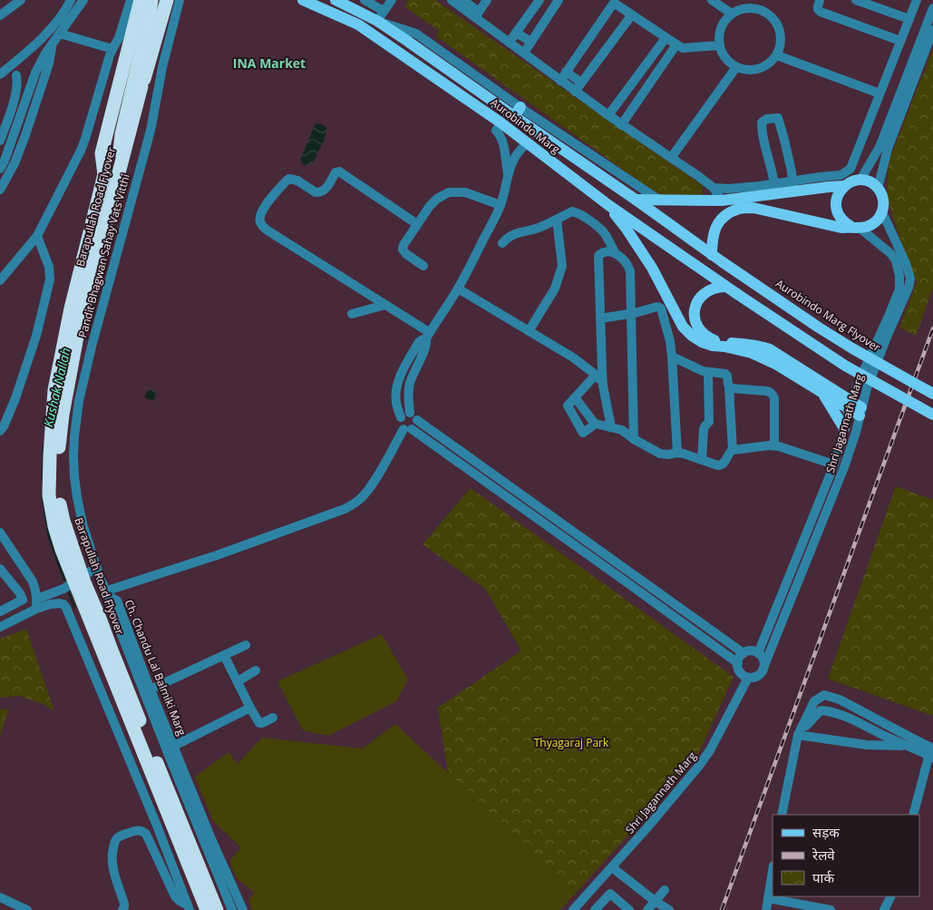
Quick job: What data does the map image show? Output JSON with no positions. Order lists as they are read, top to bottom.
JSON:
{
  "streets": {
    "highway": ["Barapullah Road Flyover"],
    "main road": ["Aurobindo Marg", "Aurobindo Marg Flyover"],
    "street": ["Pandit Bhagwan Sahay Vats Vitthi", "Shri Jagannath Marg", "Ch. Chandu Lal Balmiki Marg"]
  },
  "crossings": [
    ["Aurobindo Marg", "Aurobindo Marg Flyover"],
    ["Pandit Bhagwan Sahay Vats Vitthi", "Ch. Chandu Lal Balmiki Marg"]
  ],
  "districts": ["INA Market"],
  "water": ["Kushak Nallah"],
  "parks": ["Thyagaraj Park"],
  "legend": ["सड़क", "रेलवे", "पार्क"]
}
